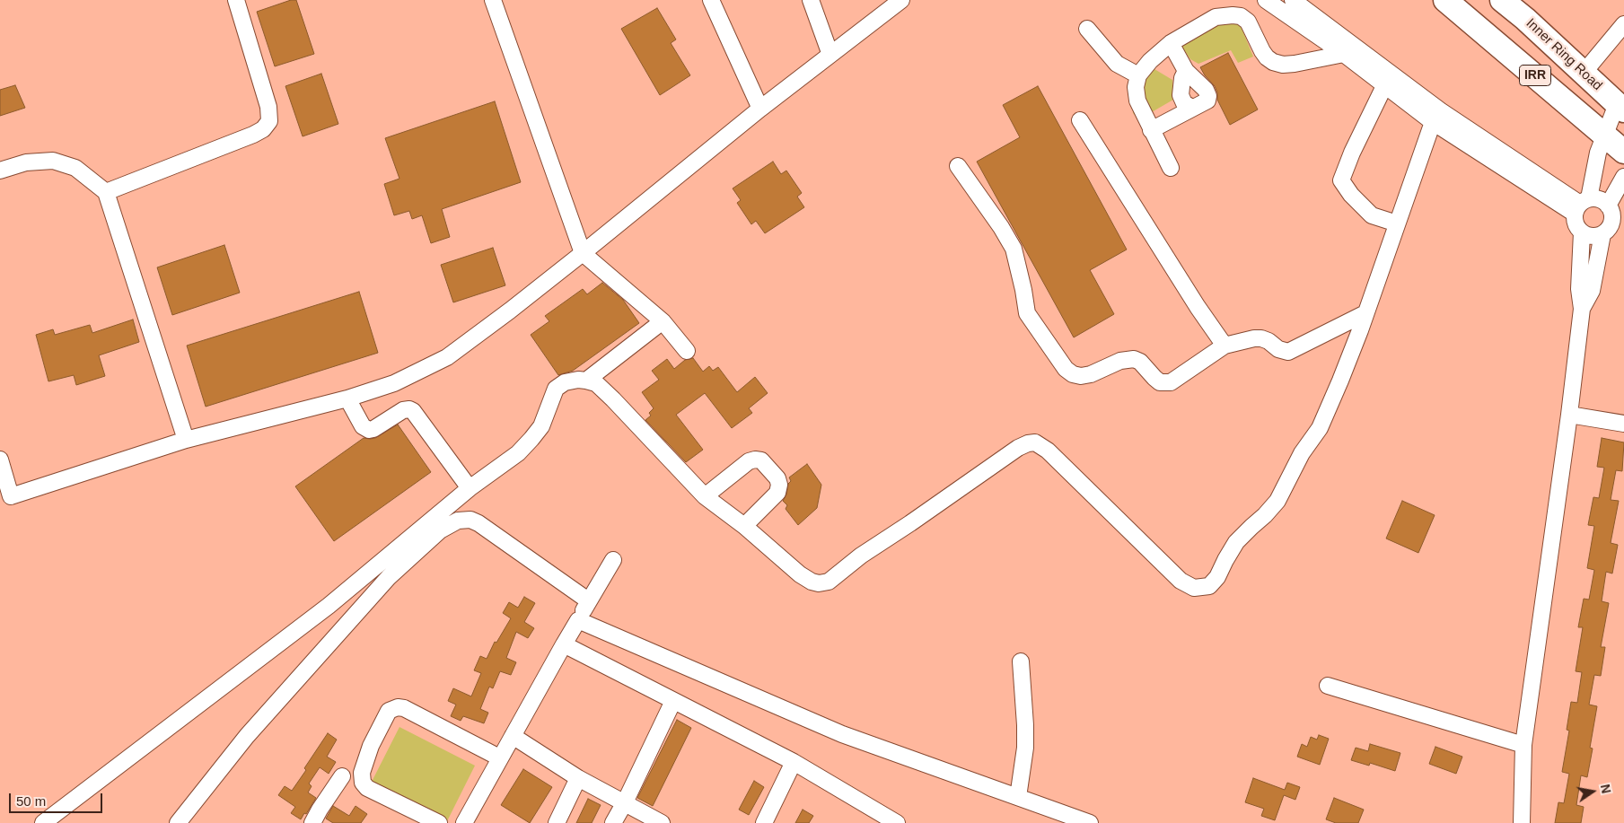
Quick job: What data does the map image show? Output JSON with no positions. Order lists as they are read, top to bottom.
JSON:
{
  "streets": {
    "highway": ["Inner Ring Road", "IRR"]
  },
  "scale_bar": "50 m",
  "north": "right"
}
